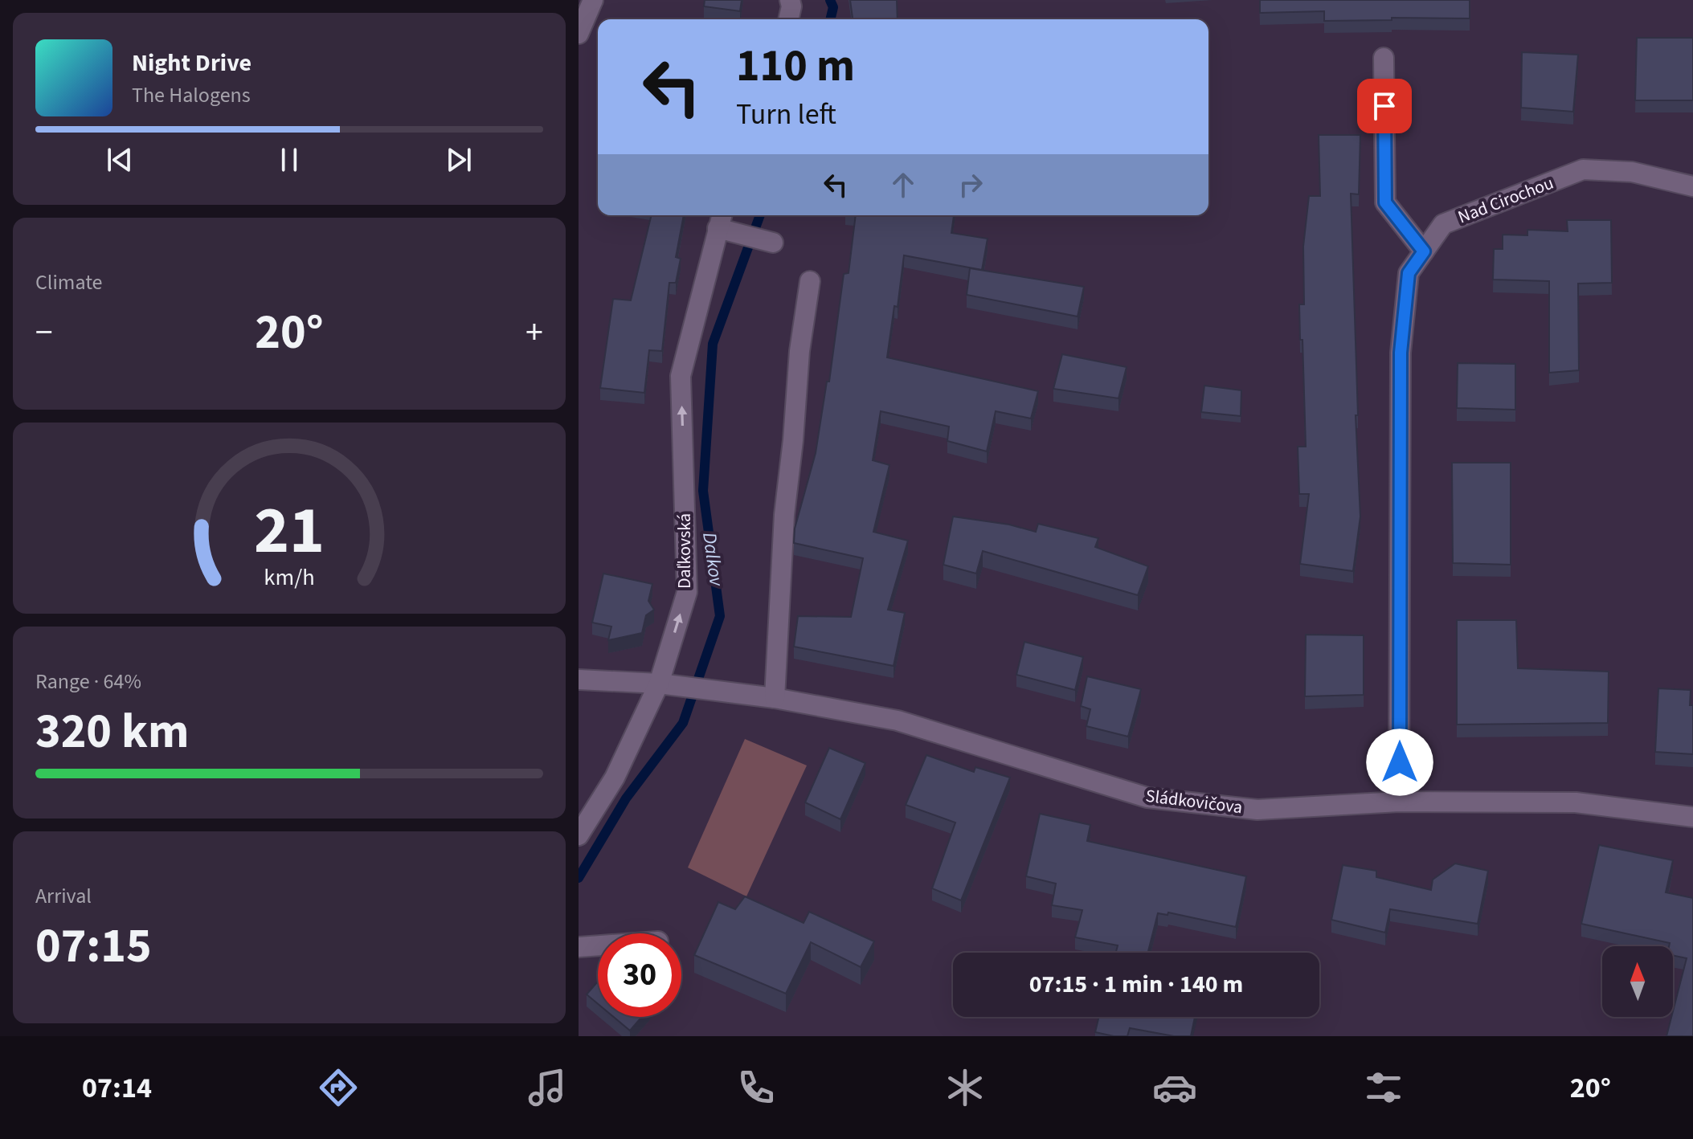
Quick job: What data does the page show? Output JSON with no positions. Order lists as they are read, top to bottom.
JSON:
{
  "streets": {
    "street": ["Nad Cirochou", "Daľkovská", "Sládkovičova"]
  },
  "crossings": [
    ["Nad Cirochou", "Sládkovičova"],
    ["Daľkovská", "Sládkovičova"]
  ],
  "water": ["Dalkov"],
  "north": "top",
  "page": {
    "turn": ["110 m", "Turn left"],
    "song": ["Night Drive", "The Halogens"],
    "tile": [
      "Climate",
      ["Range · 64%", "320 km"],
      ["Arrival", "07:15"]
    ],
    "heat": ["−", "20°", "+"],
    "limit": "30",
    "trip": "07:15 · 1 min · 140 m",
    "tabs": ["07:14", "20°"],
    "gauge": ["21", "km/h"]
  }
}
